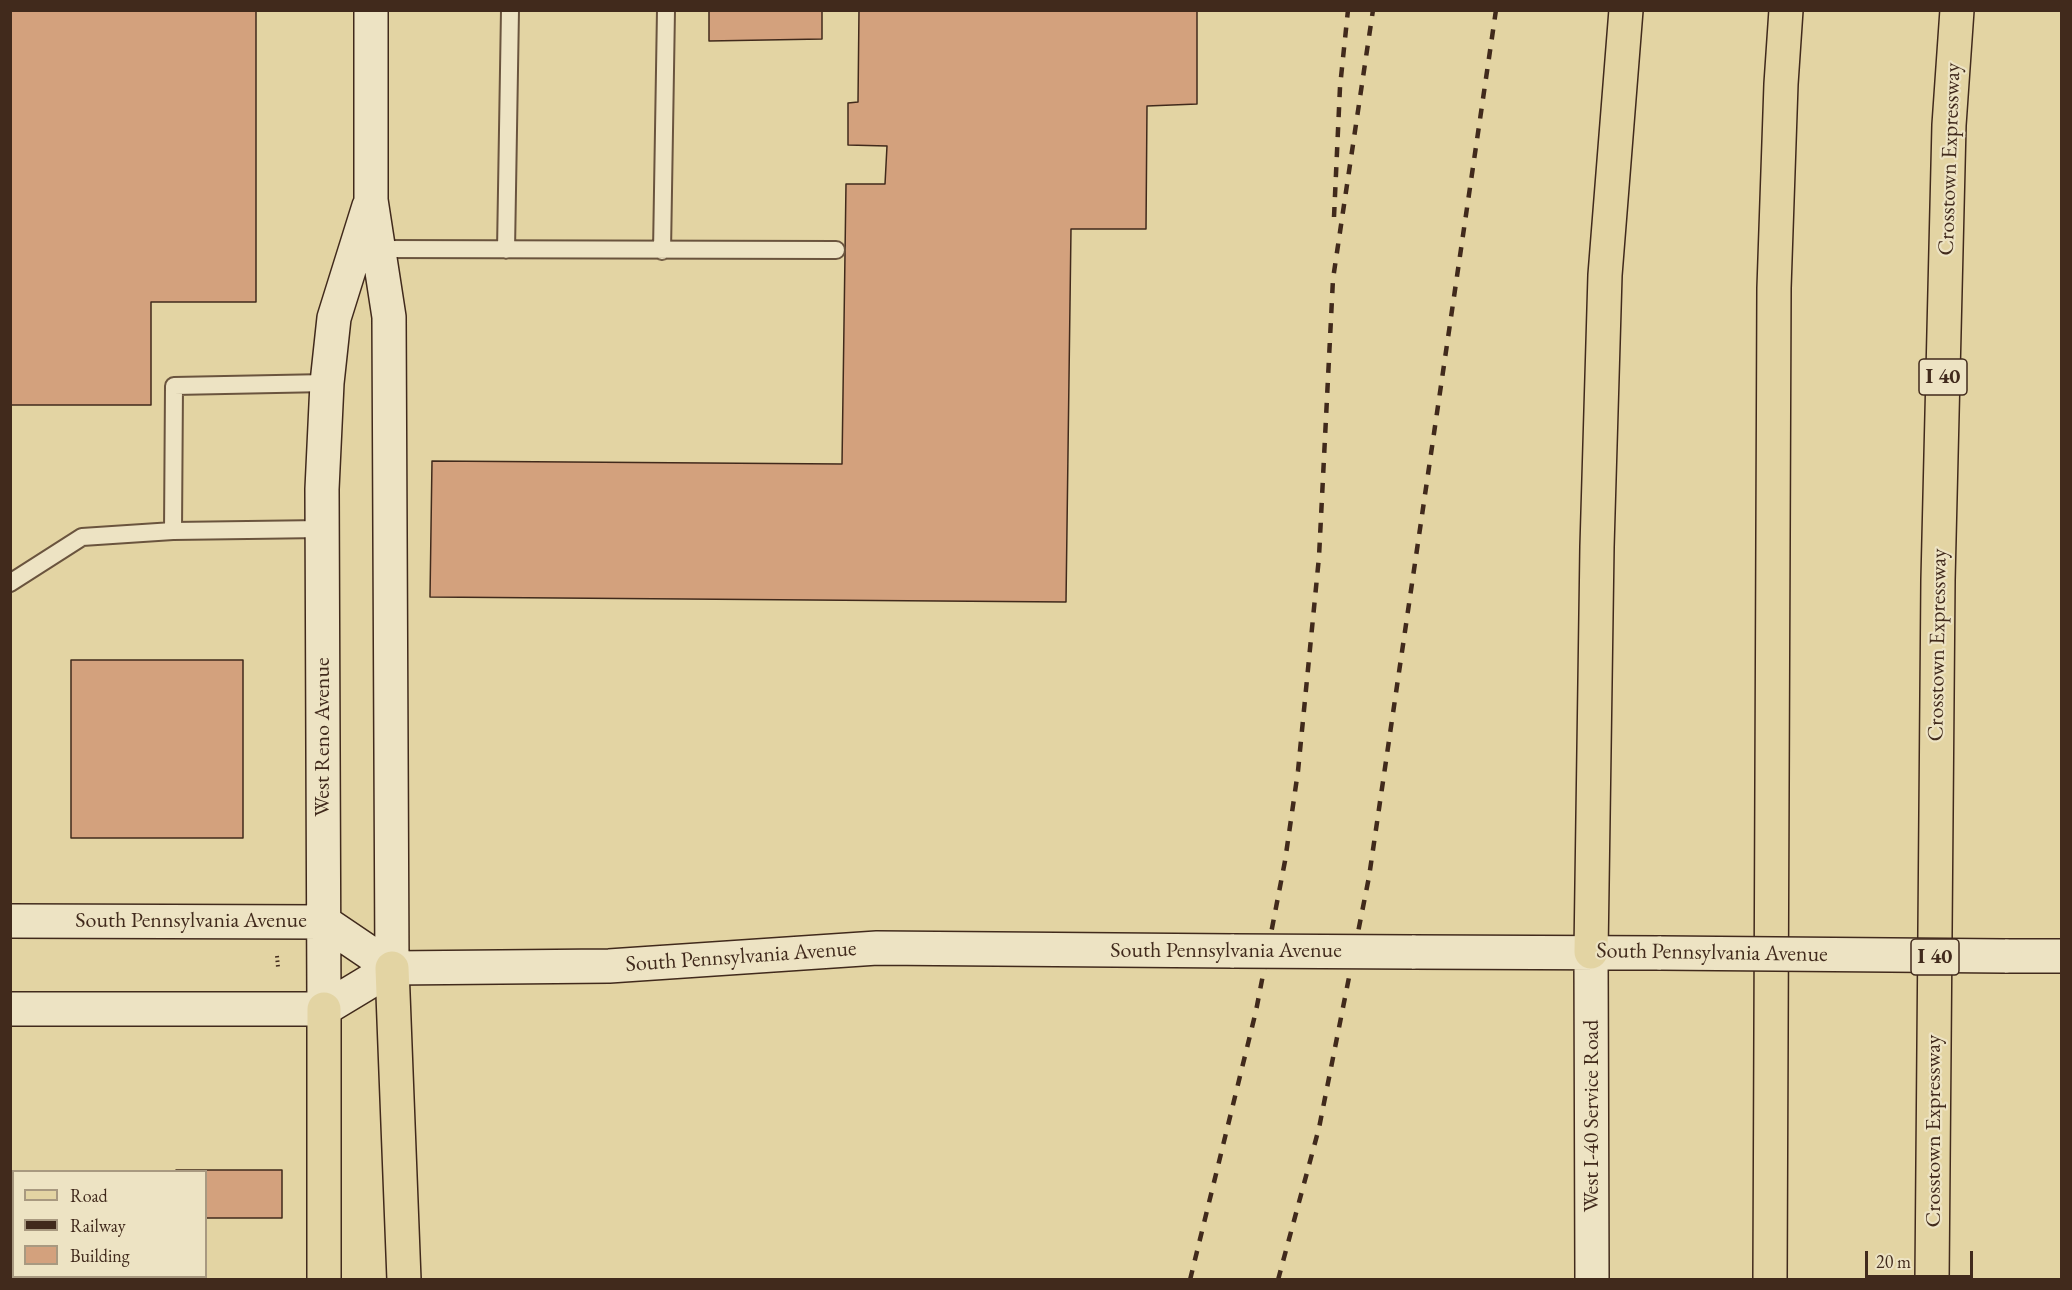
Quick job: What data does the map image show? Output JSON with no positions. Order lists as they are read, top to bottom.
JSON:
{
  "streets": {
    "main road": [
      "Crosstown Expressway",
      "I 40",
      "West Reno Avenue",
      "South Pennsylvania Avenue",
      "West I-40 Service Road"
    ]
  },
  "crossings": [
    ["West Reno Avenue", "South Pennsylvania Avenue"],
    ["South Pennsylvania Avenue", "West I-40 Service Road"]
  ],
  "legend": ["Road", "Railway", "Building"],
  "scale_bar": "20 m"
}
